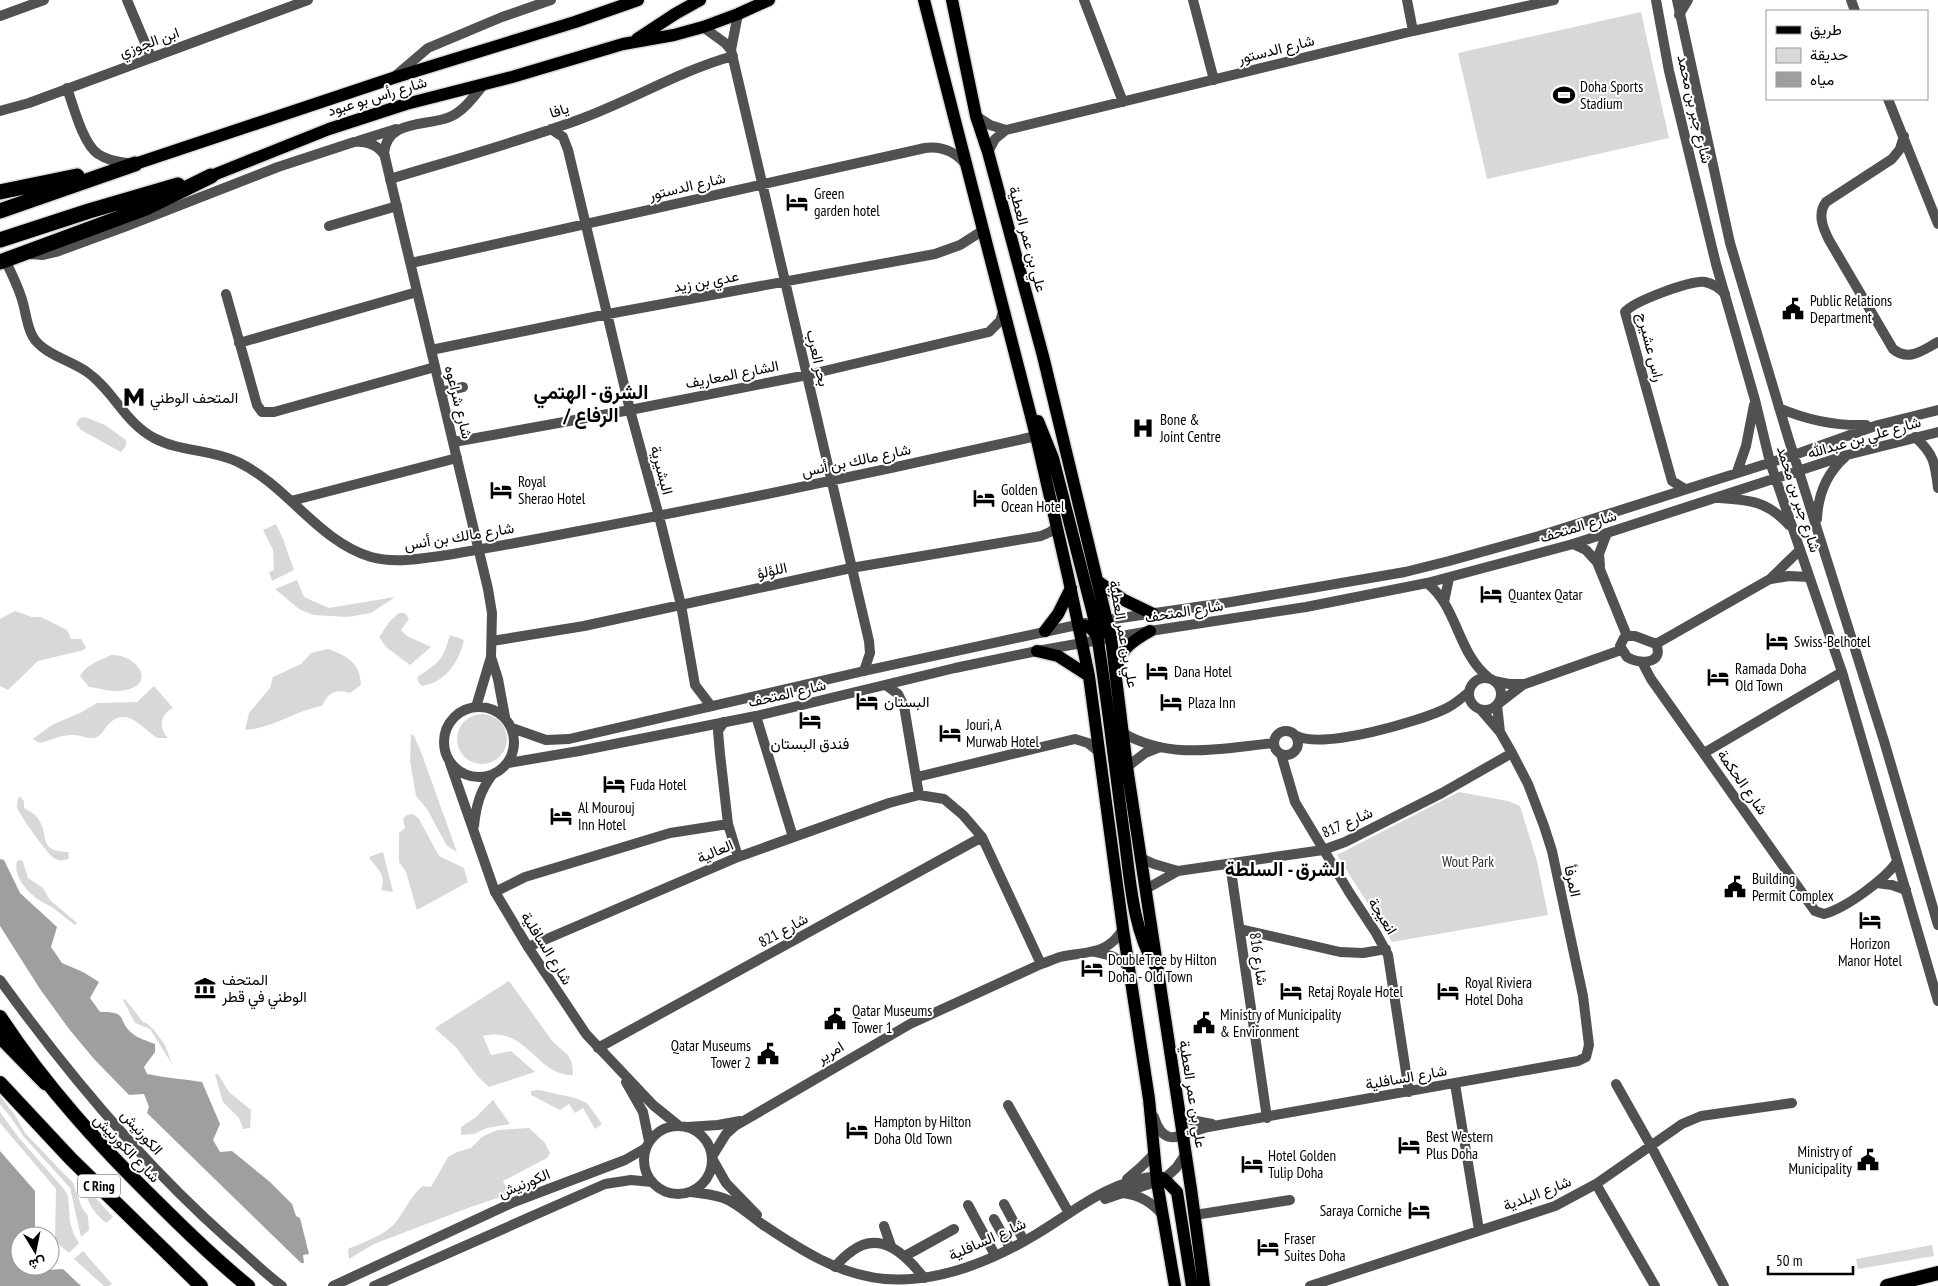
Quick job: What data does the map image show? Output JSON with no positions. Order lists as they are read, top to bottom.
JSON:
{
  "streets": {
    "highway": ["شارع رأس بو عبود", "شارع الكورنيش", "C Ring"],
    "main road": ["علي بن عمر العطية"],
    "street": [
      "ابن الجوزي",
      "شارع الدستور",
      "شارع جبر بن محمد",
      "يافا",
      "عدي بن زيد",
      "راس عشيرج",
      "بحر العرب",
      "الشارع المعاريف",
      "شارع شراعوه",
      "شارع علي بن عبدالله",
      "شارع مالك بن أنس",
      "البشيرية",
      "شارع المتحف",
      "اللؤلؤ",
      "شارع الحكمة",
      "شارع 817",
      "العالية",
      "المرفأ",
      "انعيجة",
      "شارع 821",
      "شارع السافلية",
      "شارع 816",
      "امرير",
      "الكورنيش",
      "شارع البلدية"
    ]
  },
  "crossings": [
    ["شارع الدستور", "بحر العرب"],
    ["شارع الدستور", "شارع شراعوه"],
    ["شارع الدستور", "البشيرية"],
    ["شارع رأس بو عبود", "بحر العرب"],
    ["شارع جبر بن محمد", "راس عشيرج"],
    ["شارع جبر بن محمد", "شارع علي بن عبدالله"],
    ["شارع جبر بن محمد", "شارع المتحف"],
    ["يافا", "بحر العرب"],
    ["يافا", "شارع شراعوه"],
    ["يافا", "البشيرية"],
    ["علي بن عمر العطية", "شارع المتحف"],
    ["علي بن عمر العطية", "شارع 817"],
    ["علي بن عمر العطية", "شارع السافلية"],
    ["عدي بن زيد", "بحر العرب"],
    ["عدي بن زيد", "شارع شراعوه"],
    ["عدي بن زيد", "البشيرية"],
    ["راس عشيرج", "شارع المتحف"],
    ["بحر العرب", "الشارع المعاريف"],
    ["بحر العرب", "شارع مالك بن أنس"],
    ["بحر العرب", "شارع المتحف"],
    ["بحر العرب", "اللؤلؤ"],
    ["الشارع المعاريف", "شارع شراعوه"],
    ["الشارع المعاريف", "البشيرية"],
    ["شارع شراعوه", "شارع مالك بن أنس"],
    ["شارع شراعوه", "شارع المتحف"],
    ["شارع شراعوه", "اللؤلؤ"],
    ["شارع شراعوه", "شارع السافلية"],
    ["شارع علي بن عبدالله", "شارع المتحف"],
    ["شارع مالك بن أنس", "البشيرية"],
    ["البشيرية", "شارع المتحف"],
    ["البشيرية", "اللؤلؤ"],
    ["شارع المتحف", "شارع السافلية"],
    ["شارع 817", "المرفأ"],
    ["شارع 817", "انعيجة"],
    ["شارع 817", "شارع 816"],
    ["العالية", "شارع السافلية"],
    ["المرفأ", "شارع السافلية"],
    ["انعيجة", "شارع السافلية"],
    ["شارع 821", "شارع السافلية"],
    ["شارع السافلية", "شارع 816"],
    ["شارع السافلية", "امرير"],
    ["شارع السافلية", "الكورنيش"],
    ["امرير", "الكورنيش"]
  ],
  "districts": ["الشرق - الهتمي / الرفاع", "الشرق - السلطة"],
  "parks": ["Wout Park"],
  "places": {
    "sports": ["Doha Sports Stadium"],
    "hotel": [
      "Green garden hotel",
      "Royal Sherao Hotel",
      "Golden Ocean Hotel",
      "Quantex Qatar",
      "Swiss-Belhotel",
      "Dana Hotel",
      "Ramada Doha Old Town",
      "البستان",
      "Plaza Inn",
      "فندق البستان",
      "Jouri, A Murwab Hotel",
      "Fuda Hotel",
      "Al Mourouj Inn Hotel",
      "Horizon Manor Hotel",
      "DoubleTree by Hilton Doha - Old Town",
      "Retaj Royale Hotel",
      "Royal Riviera Hotel Doha",
      "Hampton by Hilton Doha Old Town",
      "Best Western Plus Doha",
      "Hotel Golden Tulip Doha",
      "Saraya Corniche",
      "Fraser Suites Doha"
    ],
    "public building": [
      "Public Relations Department",
      "Building Permit Complex",
      "Qatar Museums Tower 1",
      "Ministry of Municipality & Environment",
      "Qatar Museums Tower 2",
      "Ministry of Municipality"
    ],
    "metro station": ["المتحف الوطني"],
    "hospital": ["Bone & Joint Centre"],
    "museum": ["المتحف الوطني في قطر"]
  },
  "legend": ["طريق", "حديقة", "مياه"],
  "scale_bar": "50 m",
  "north": "bottom"
}
